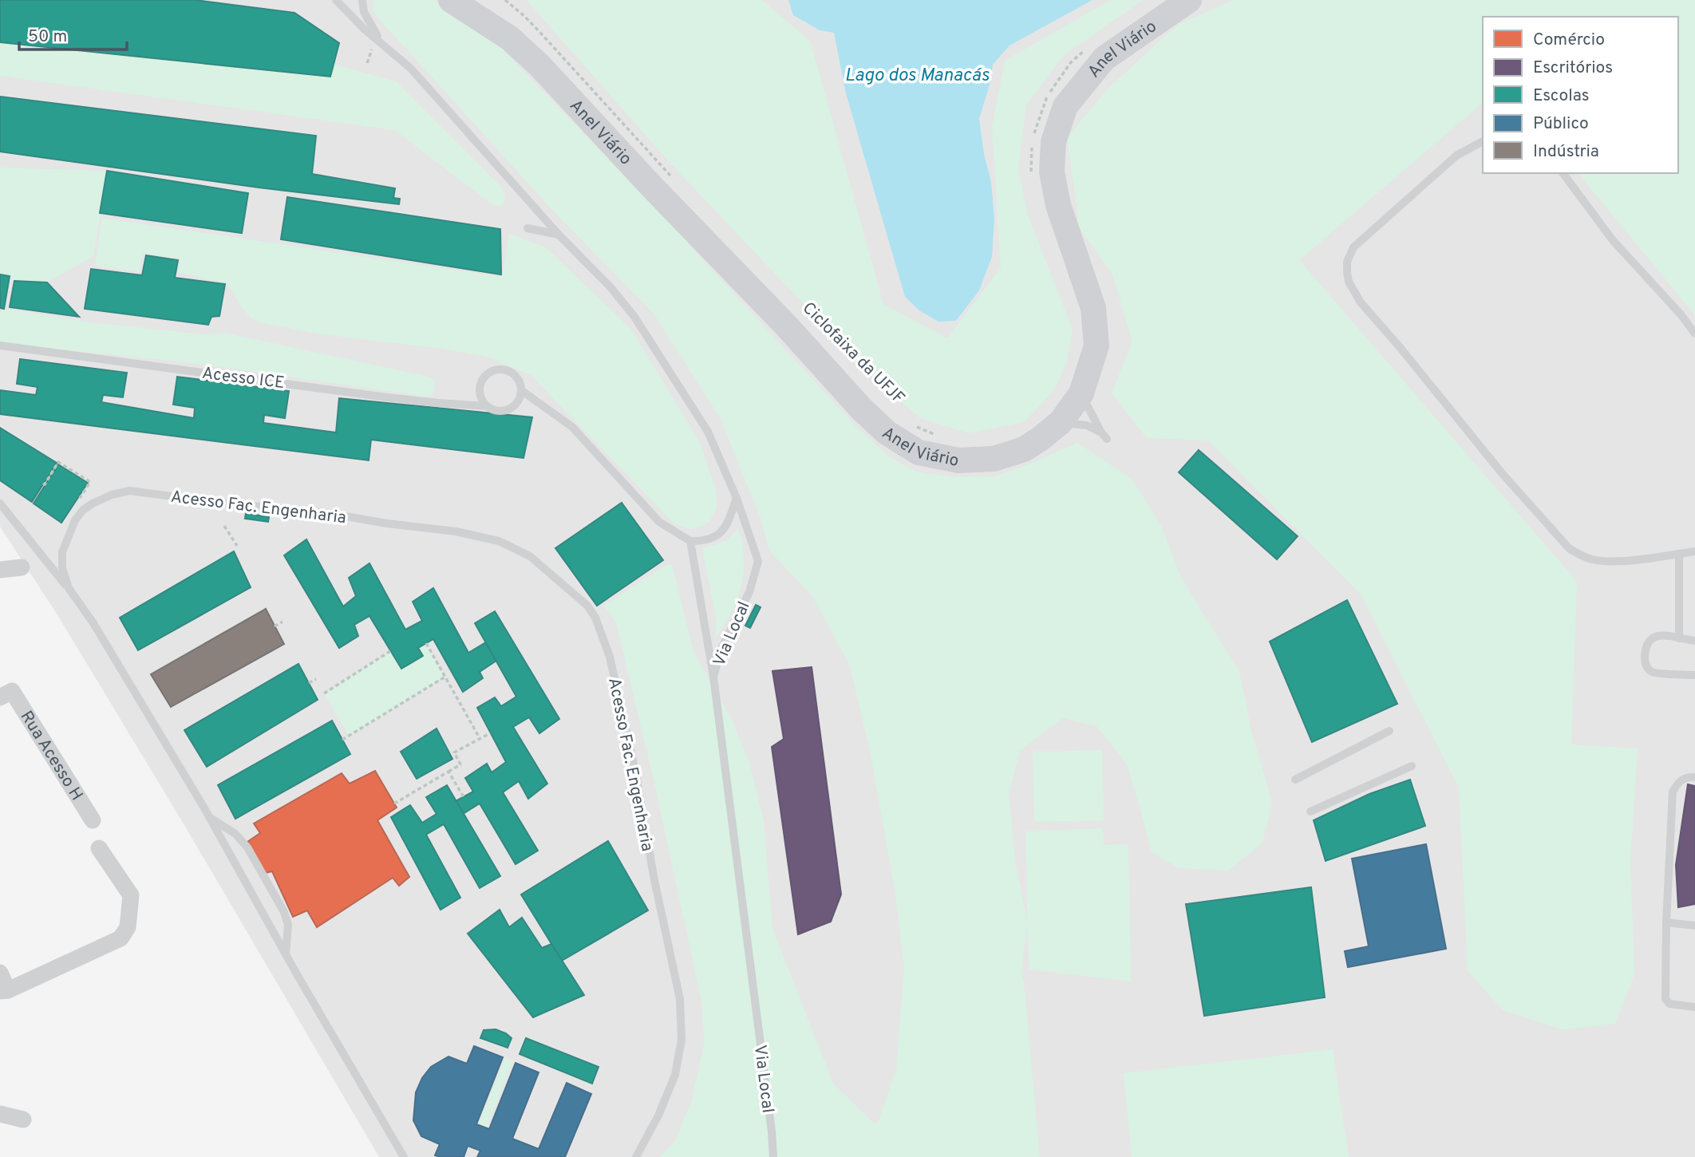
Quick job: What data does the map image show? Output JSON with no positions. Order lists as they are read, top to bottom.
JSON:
{
  "streets": {
    "main road": ["Anel Viário"],
    "street": ["Rua Acesso H"],
    "lane": ["Acesso ICE", "Acesso Fac. Engenharia", "Via Local"],
    "path": ["Ciclofaixa da UFJF"]
  },
  "water": ["Lago dos Manacás"],
  "legend": [
    "Comércio",
    "Escritórios",
    "Escolas",
    "Público",
    "Indústria"
  ],
  "scale_bar": "50 m"
}
